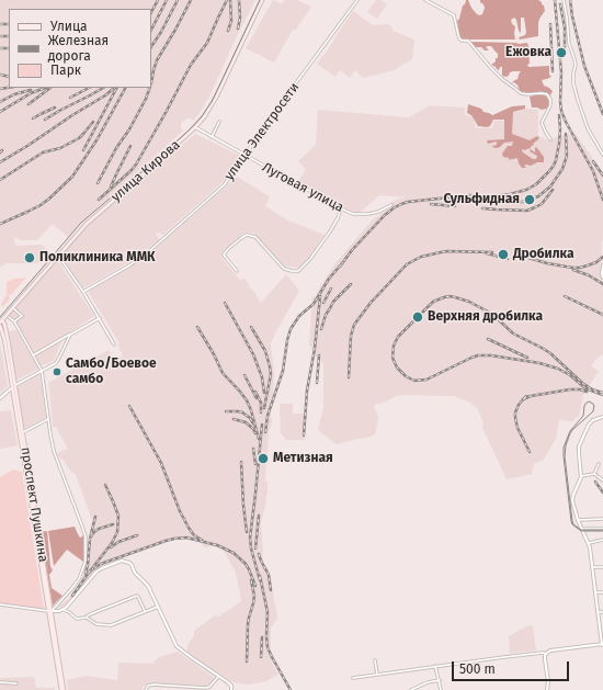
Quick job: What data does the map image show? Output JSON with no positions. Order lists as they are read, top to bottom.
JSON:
{
  "streets": {
    "main road": ["улица Кирова", "проспект Пушкина"],
    "street": ["улица Электросети", "Луговая улица"]
  },
  "crossings": [
    ["улица Электросети", "Луговая улица"],
    ["улица Кирова", "Луговая улица"],
    ["улица Кирова", "проспект Пушкина"]
  ],
  "places": [
    "Ежовка",
    "Сульфидная",
    "Дробилка",
    "Поликлиника ММК",
    "Верхняя дробилка",
    "Самбо/Боевое самбо",
    "Метизная"
  ],
  "legend": ["Улица", "Железная дорога", "Парк"],
  "scale_bar": "500 m"
}
